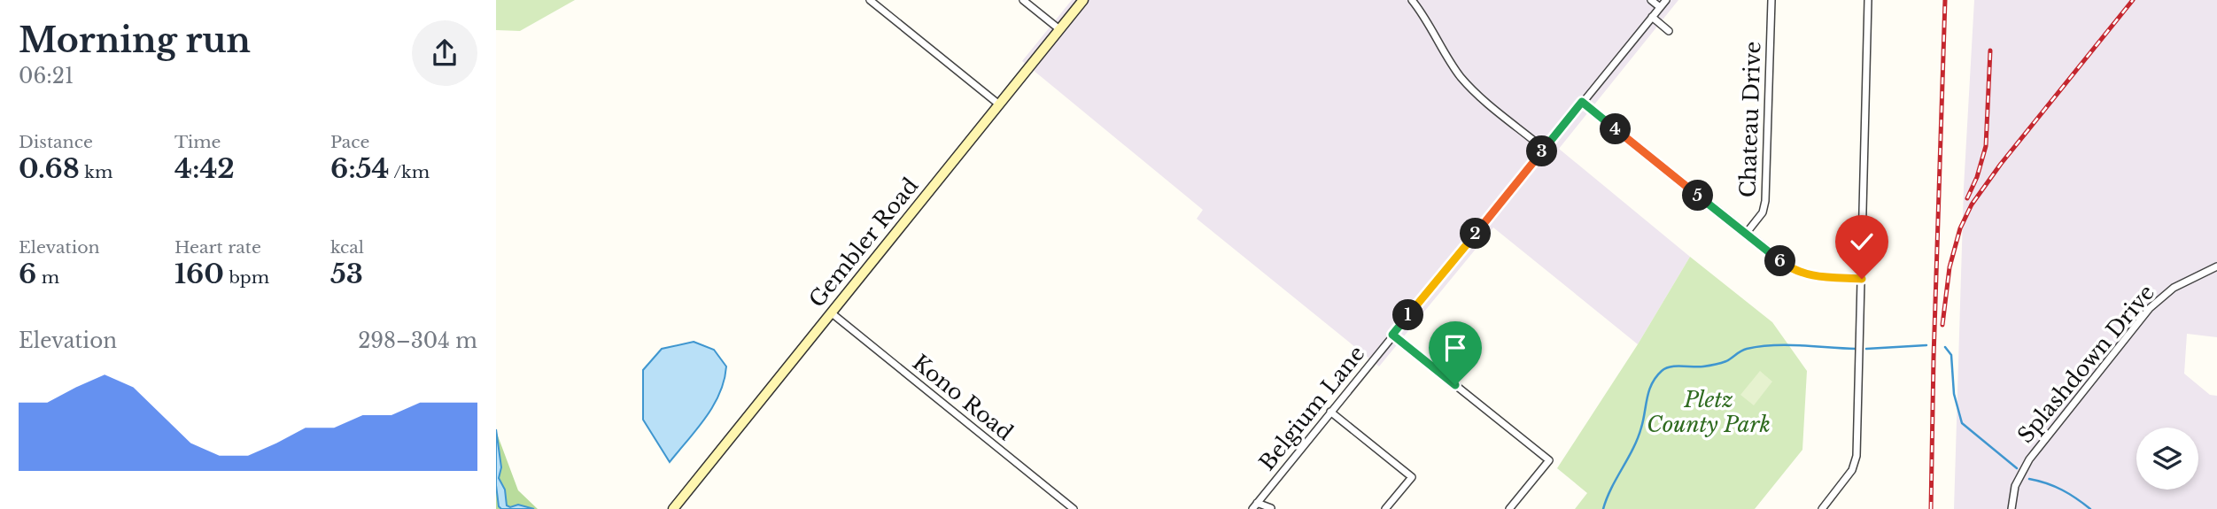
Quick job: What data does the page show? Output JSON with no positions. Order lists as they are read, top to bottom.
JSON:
{
  "streets": {
    "main road": ["Gembler Road"],
    "street": [
      "Chateau Drive",
      "Splashdown Drive",
      "Kono Road",
      "Belgium Lane"
    ]
  },
  "crossings": [
    ["Gembler Road", "Kono Road"]
  ],
  "parks": ["Pletz County Park"],
  "page": {
    "heading": ["Morning run", "06:21"],
    "stats": [
      ["Distance", "0.68 km"],
      ["Time", "4:42"],
      ["Pace", "6:54 /km"],
      ["Elevation", "6 m"],
      ["Heart rate", "160 bpm"],
      ["kcal", "53"]
    ],
    "pins": [
      "4",
      "3",
      "5",
      "2",
      "6",
      "1"
    ],
    "chart": ["Elevation", "298–304 m"]
  }
}
